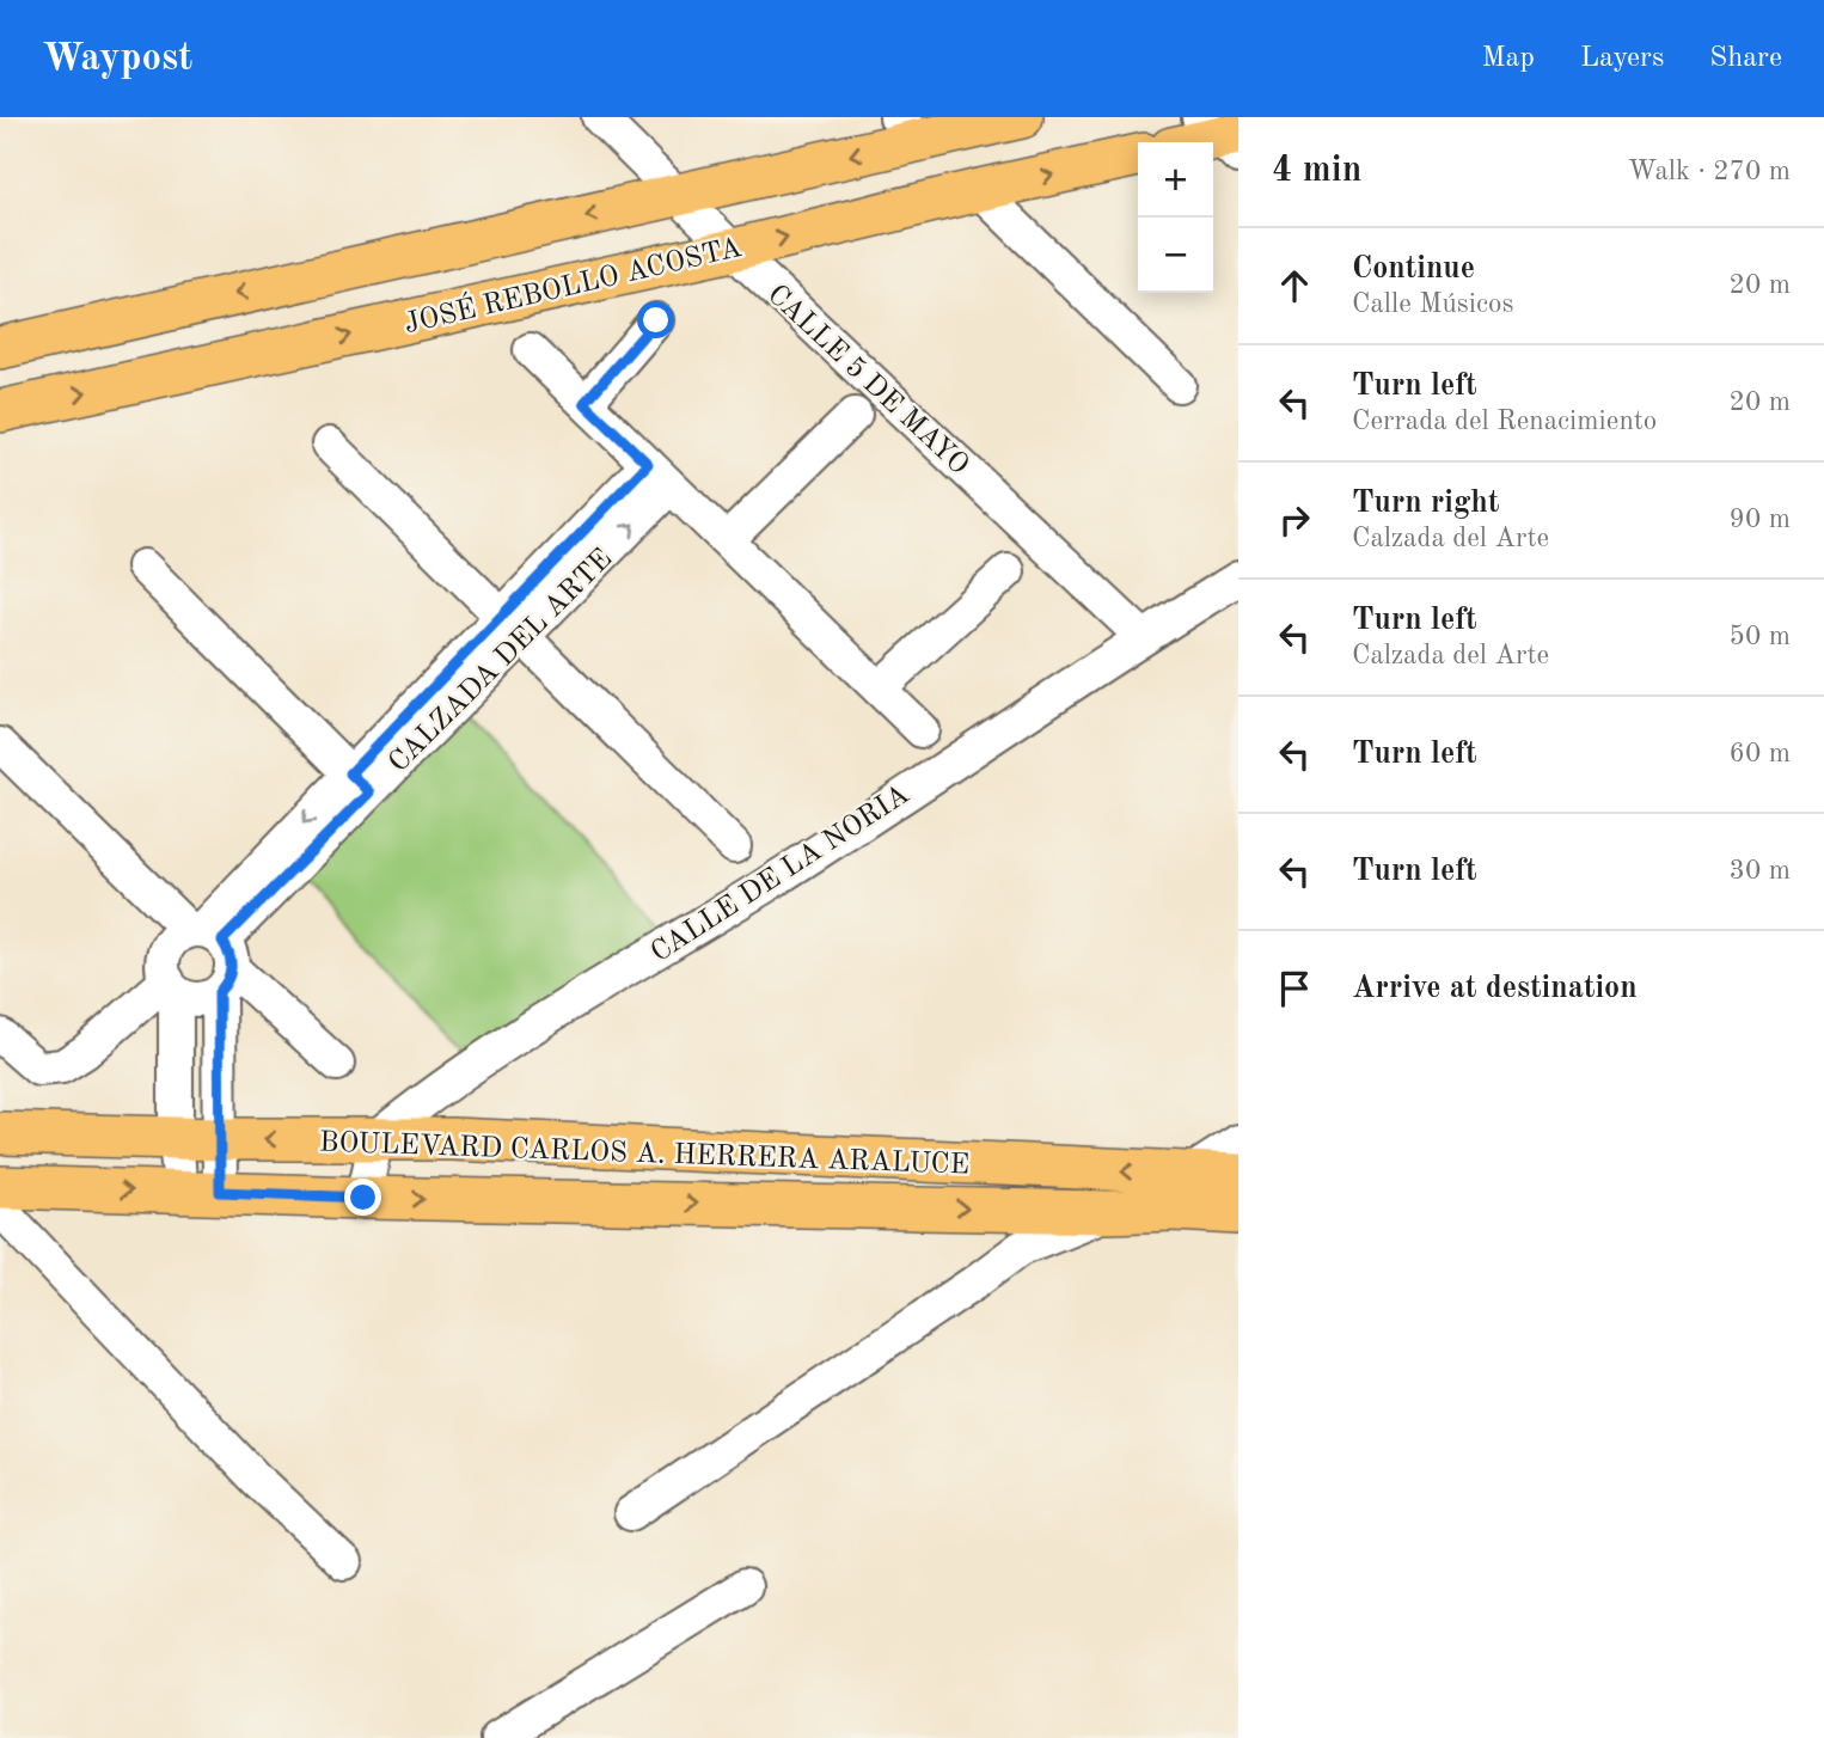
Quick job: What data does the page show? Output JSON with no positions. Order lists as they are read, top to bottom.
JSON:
{
  "streets": {
    "main road": ["JOSÉ REBOLLO ACOSTA", "BOULEVARD CARLOS A. HERRERA ARALUCE"],
    "street": ["CALLE 5 DE MAYO", "CALZADA DEL ARTE", "CALLE DE LA NORIA"]
  },
  "crossings": [
    ["JOSÉ REBOLLO ACOSTA", "CALLE 5 DE MAYO"],
    ["CALLE 5 DE MAYO", "CALLE DE LA NORIA"],
    ["CALLE DE LA NORIA", "BOULEVARD CARLOS A. HERRERA ARALUCE"]
  ],
  "page": {
    "header": "Waypost",
    "nav": ["Map", "Layers", "Share"],
    "heading": ["4 min", "Walk · 270 m"],
    "map_buttons": ["+", "−"],
    "list": [
      ["Continue", "Calle Músicos", "20 m"],
      ["Turn left", "Cerrada del Renacimiento", "20 m"],
      ["Turn right", "Calzada del Arte", "90 m"],
      ["Turn left", "Calzada del Arte", "50 m"],
      ["Turn left", "60 m"],
      ["Turn left", "30 m"],
      "Arrive at destination"
    ]
  }
}
